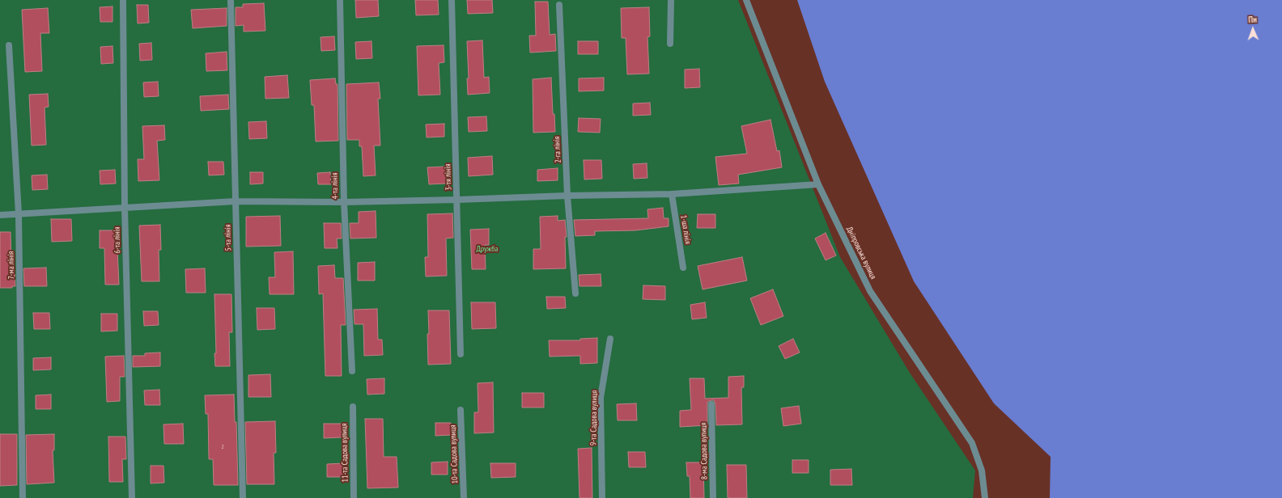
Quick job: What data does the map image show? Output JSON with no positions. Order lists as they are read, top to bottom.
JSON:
{
  "streets": {
    "street": [
      "2-га лінія",
      "3-тя лінія",
      "4-та лінія",
      "1-ша лінія",
      "5-та лінія",
      "6-та лінія",
      "Дніпровська вулиця",
      "7-ма лінія",
      "9-та Садова вулиця",
      "8-ма Садова вулиця",
      "11-та Садова вулиця",
      "10-та Садова вулиця"
    ]
  },
  "parks": ["Дружба"],
  "house_numbers": ["2"],
  "north": "top"
}
